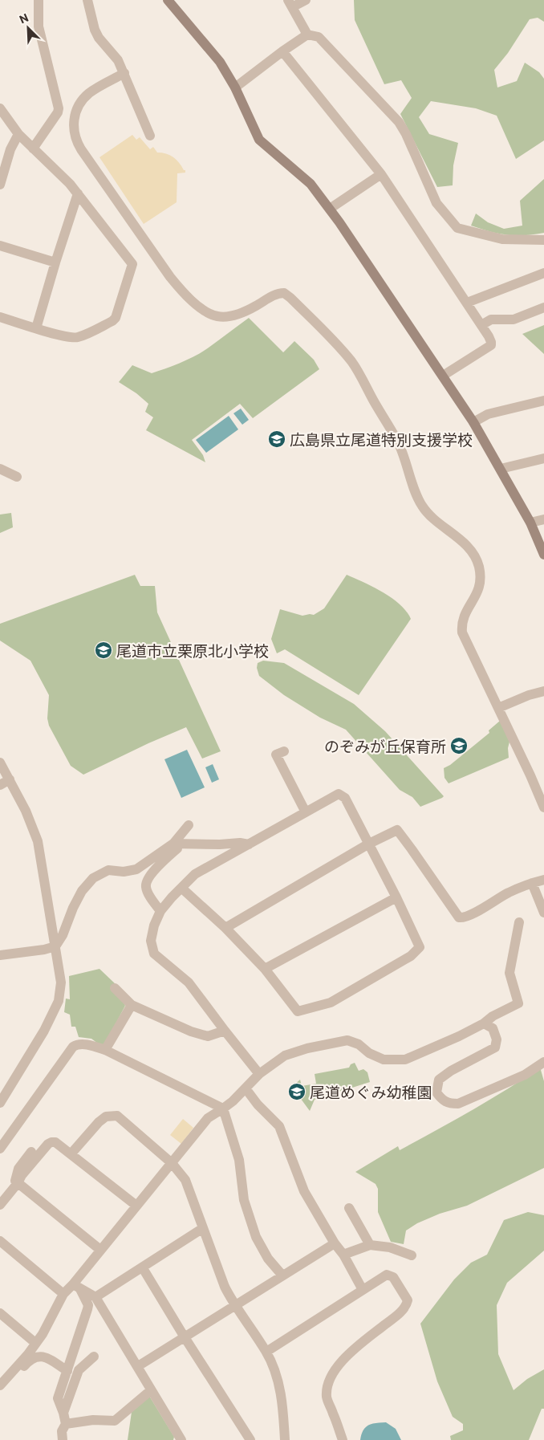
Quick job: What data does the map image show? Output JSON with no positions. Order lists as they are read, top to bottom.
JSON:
{
  "places": {
    "school or university": [
      "広島県立尾道特別支援学校",
      "尾道市立栗原北小学校",
      "のぞみが丘保育所",
      "尾道めぐみ幼稚園"
    ]
  },
  "north": "top left"
}
